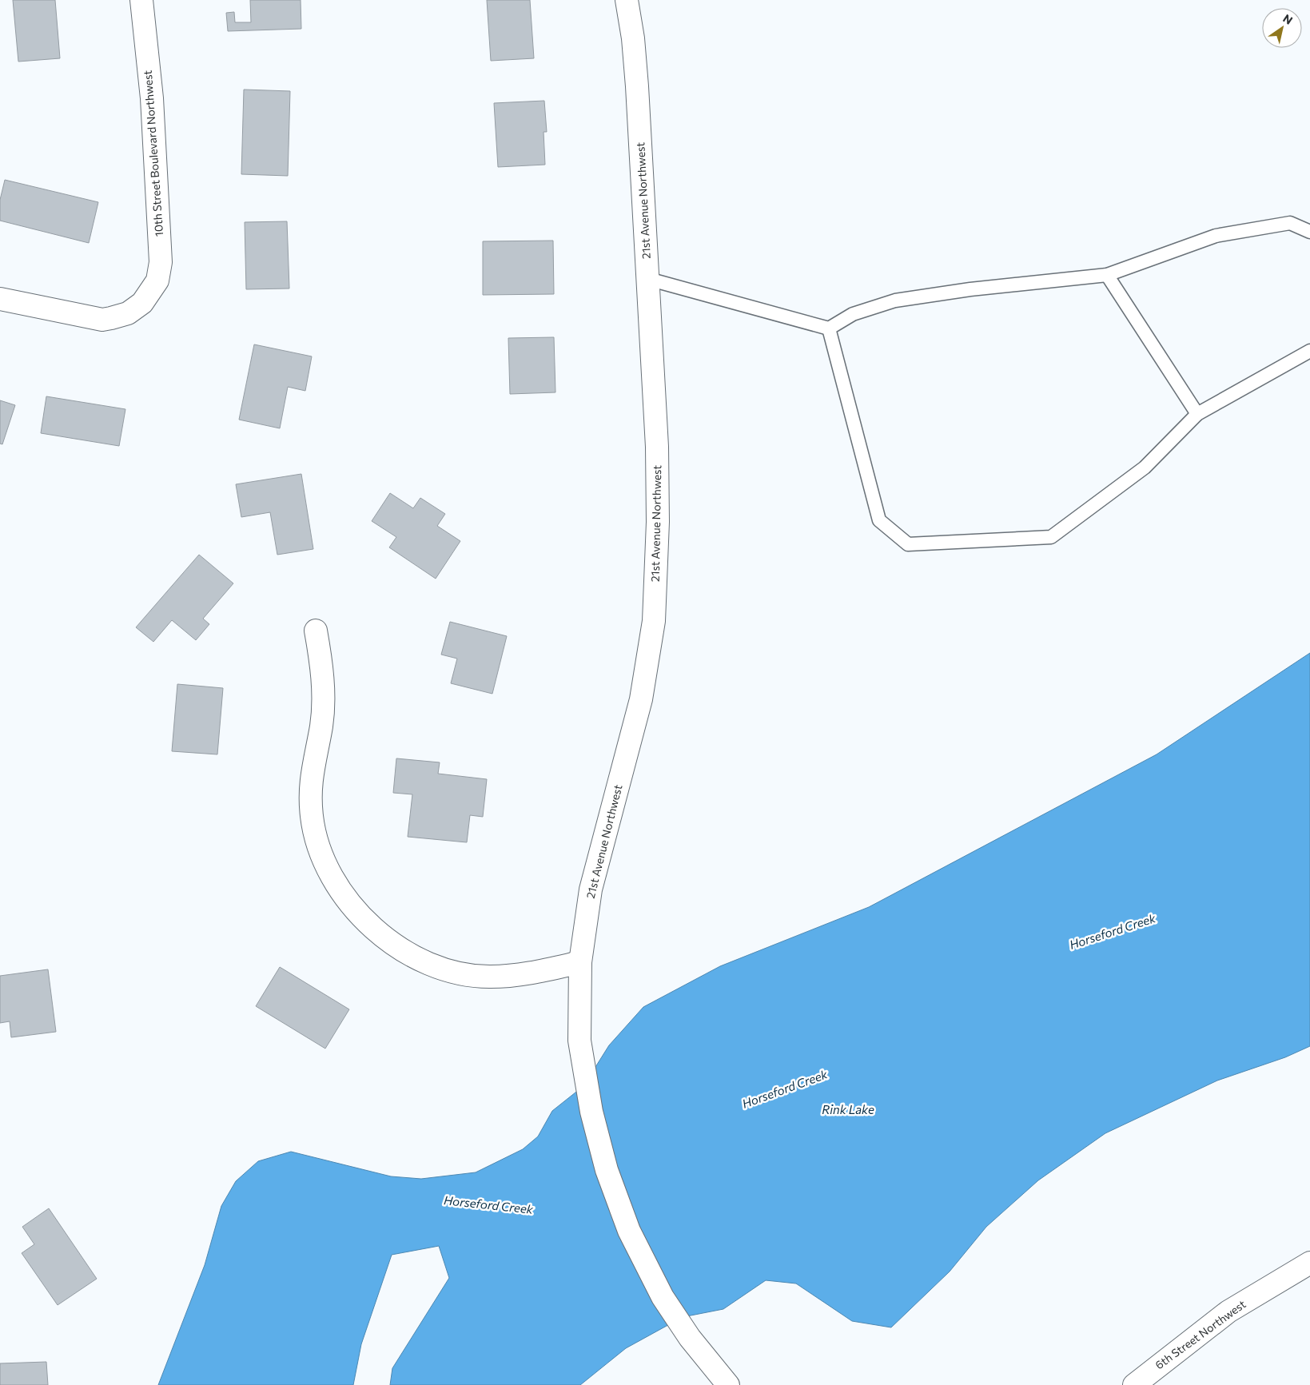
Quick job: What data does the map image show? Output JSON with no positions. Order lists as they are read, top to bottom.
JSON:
{
  "streets": {
    "street": ["10th Street Boulevard Northwest", "21st Avenue Northwest", "6th Street Northwest"]
  },
  "water": ["Horseford Creek", "Rink Lake"],
  "north": "top right"
}
